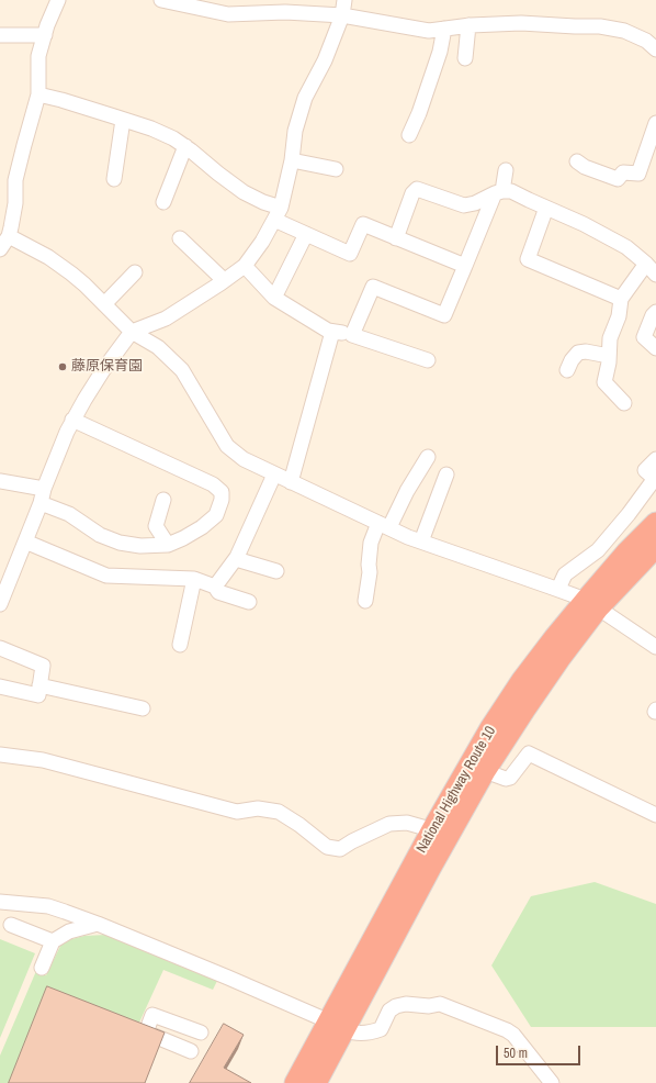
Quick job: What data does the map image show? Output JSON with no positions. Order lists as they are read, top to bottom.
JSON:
{
  "streets": {
    "highway": ["National Highway Route 10"]
  },
  "places": ["藤原保育園"],
  "scale_bar": "50 m"
}
